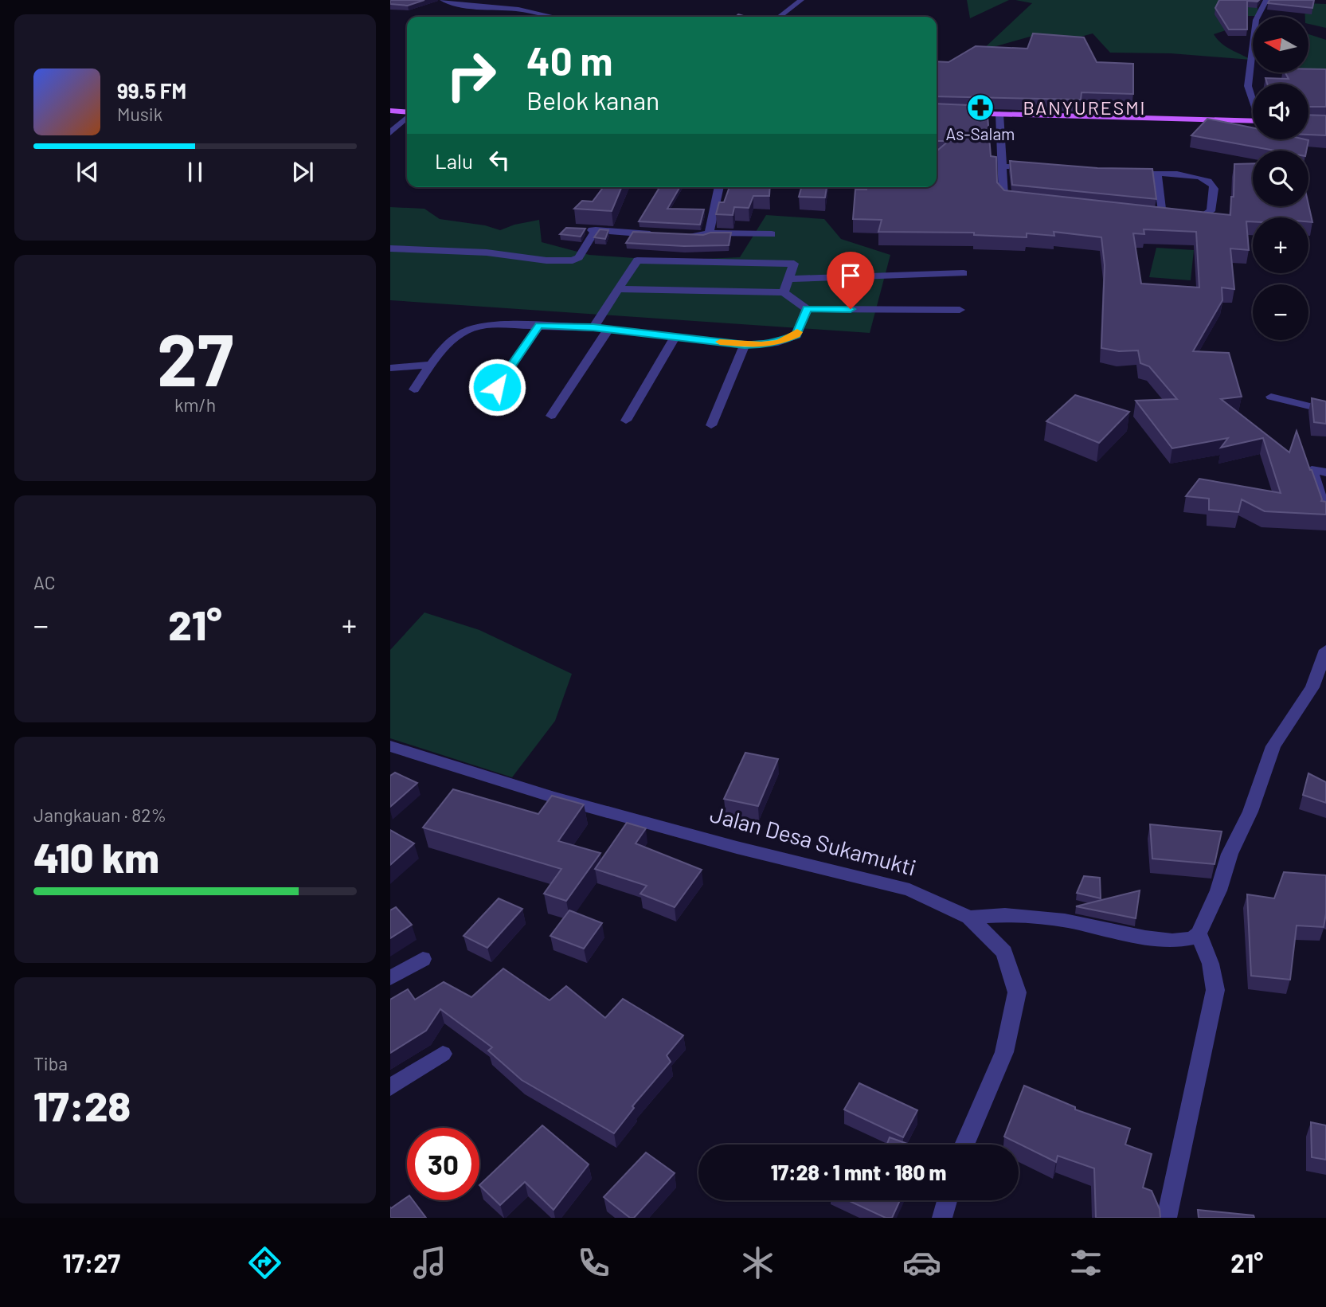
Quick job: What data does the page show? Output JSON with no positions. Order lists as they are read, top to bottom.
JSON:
{
  "streets": {
    "street": ["Jalan Desa Sukamukti"]
  },
  "districts": ["BANYURESMI"],
  "places": {
    "pharmacy": ["As-Salam"]
  },
  "north": "left",
  "page": {
    "map_buttons": ["+", "−"],
    "turn": ["40 m", "Belok kanan"],
    "song": ["99.5 FM", "Musik"],
    "then": "Lalu",
    "tile": [
      ["27", "km/h"],
      "AC",
      ["Jangkauan · 82%", "410 km"],
      ["Tiba", "17:28"]
    ],
    "heat": ["−", "21°", "+"],
    "limit": "30",
    "trip": "17:28 · 1 mnt · 180 m",
    "tabs": ["17:27", "21°"]
  }
}
